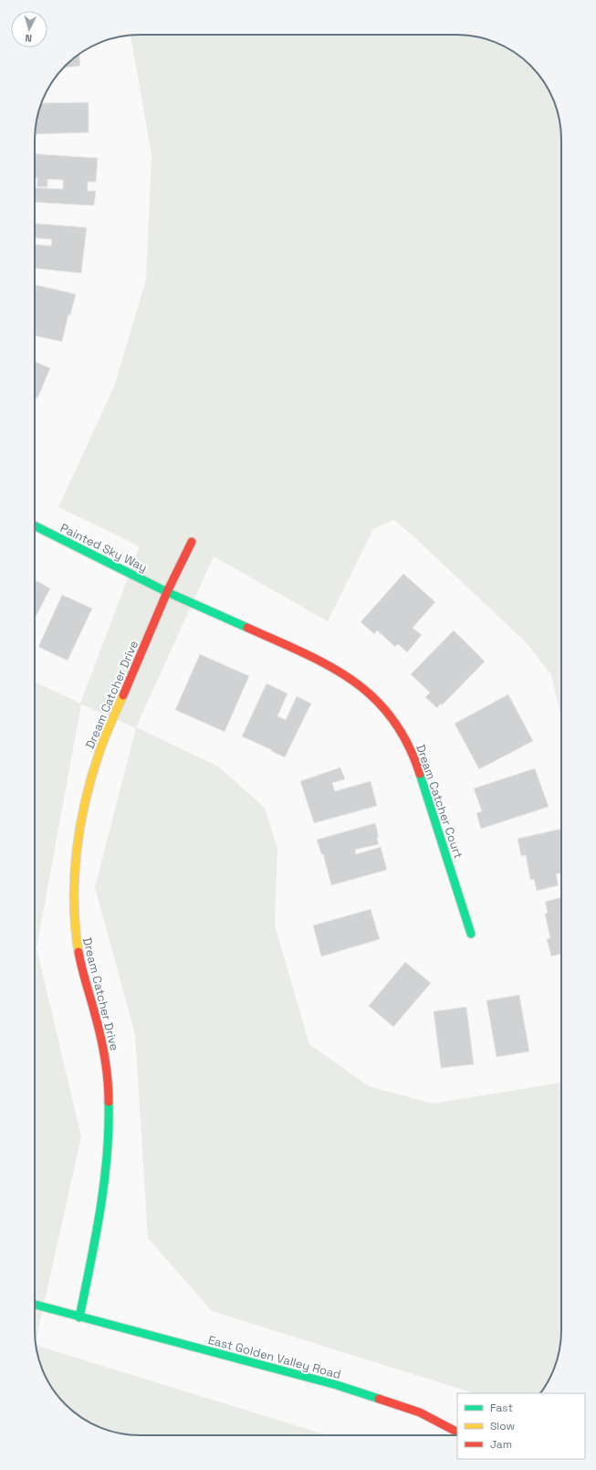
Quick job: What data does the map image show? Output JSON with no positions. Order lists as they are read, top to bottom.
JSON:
{
  "streets": {
    "street": [
      "Painted Sky Way",
      "Dream Catcher Drive",
      "Dream Catcher Court",
      "East Golden Valley Road"
    ]
  },
  "crossings": [
    ["Painted Sky Way", "Dream Catcher Drive"],
    ["Painted Sky Way", "Dream Catcher Court"],
    ["Dream Catcher Drive", "Dream Catcher Court"],
    ["Dream Catcher Drive", "East Golden Valley Road"]
  ],
  "legend": ["Fast", "Slow", "Jam"],
  "north": "bottom"
}
